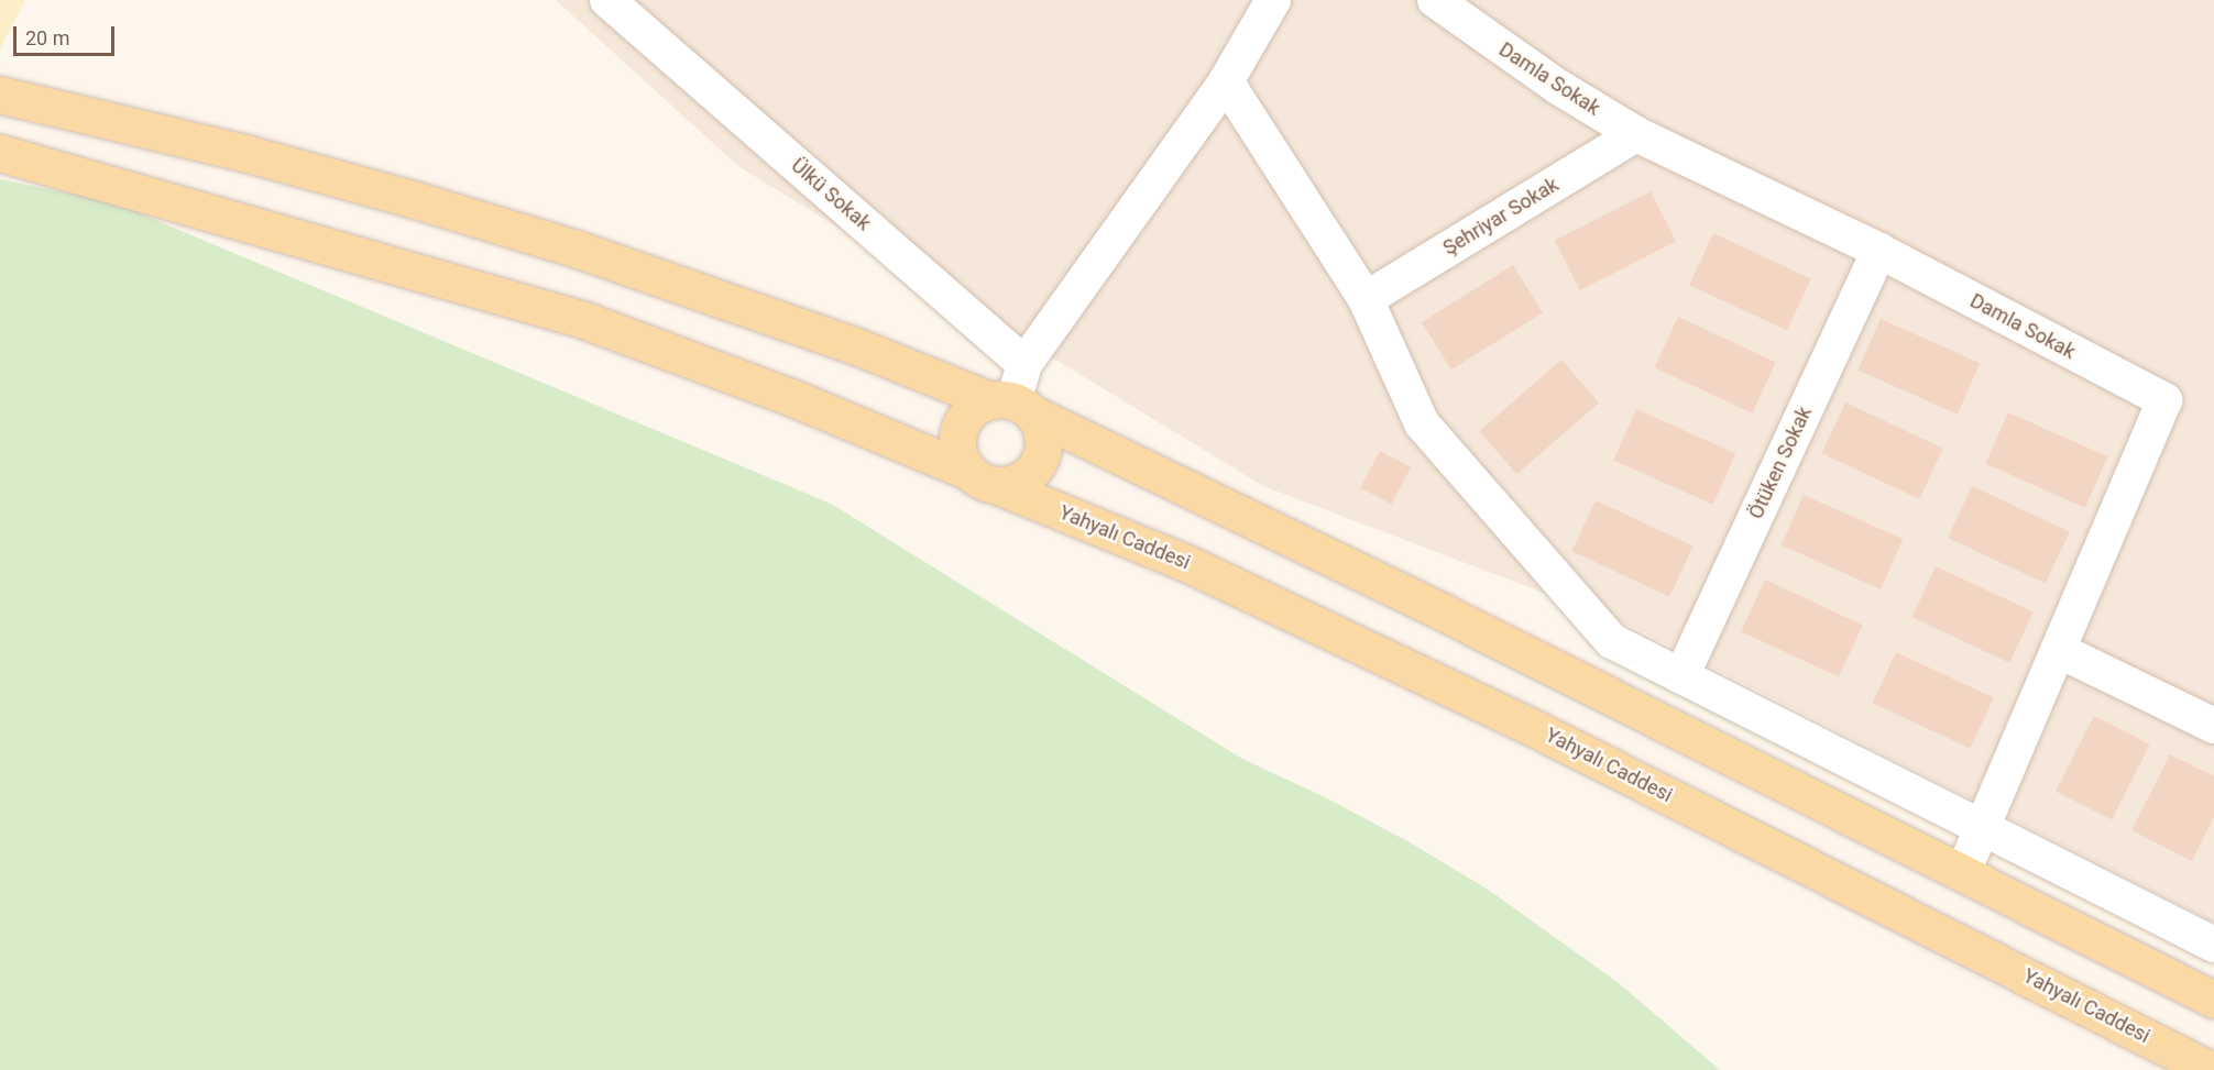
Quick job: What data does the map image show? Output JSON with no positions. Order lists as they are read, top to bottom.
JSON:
{
  "streets": {
    "main road": ["Yahyalı Caddesi"],
    "street": [
      "Damla Sokak",
      "Ülkü Sokak",
      "Şehriyar Sokak",
      "Ötüken Sokak"
    ]
  },
  "crossings": [
    ["Damla Sokak", "Şehriyar Sokak"],
    ["Damla Sokak", "Ötüken Sokak"]
  ],
  "scale_bar": "20 m"
}
